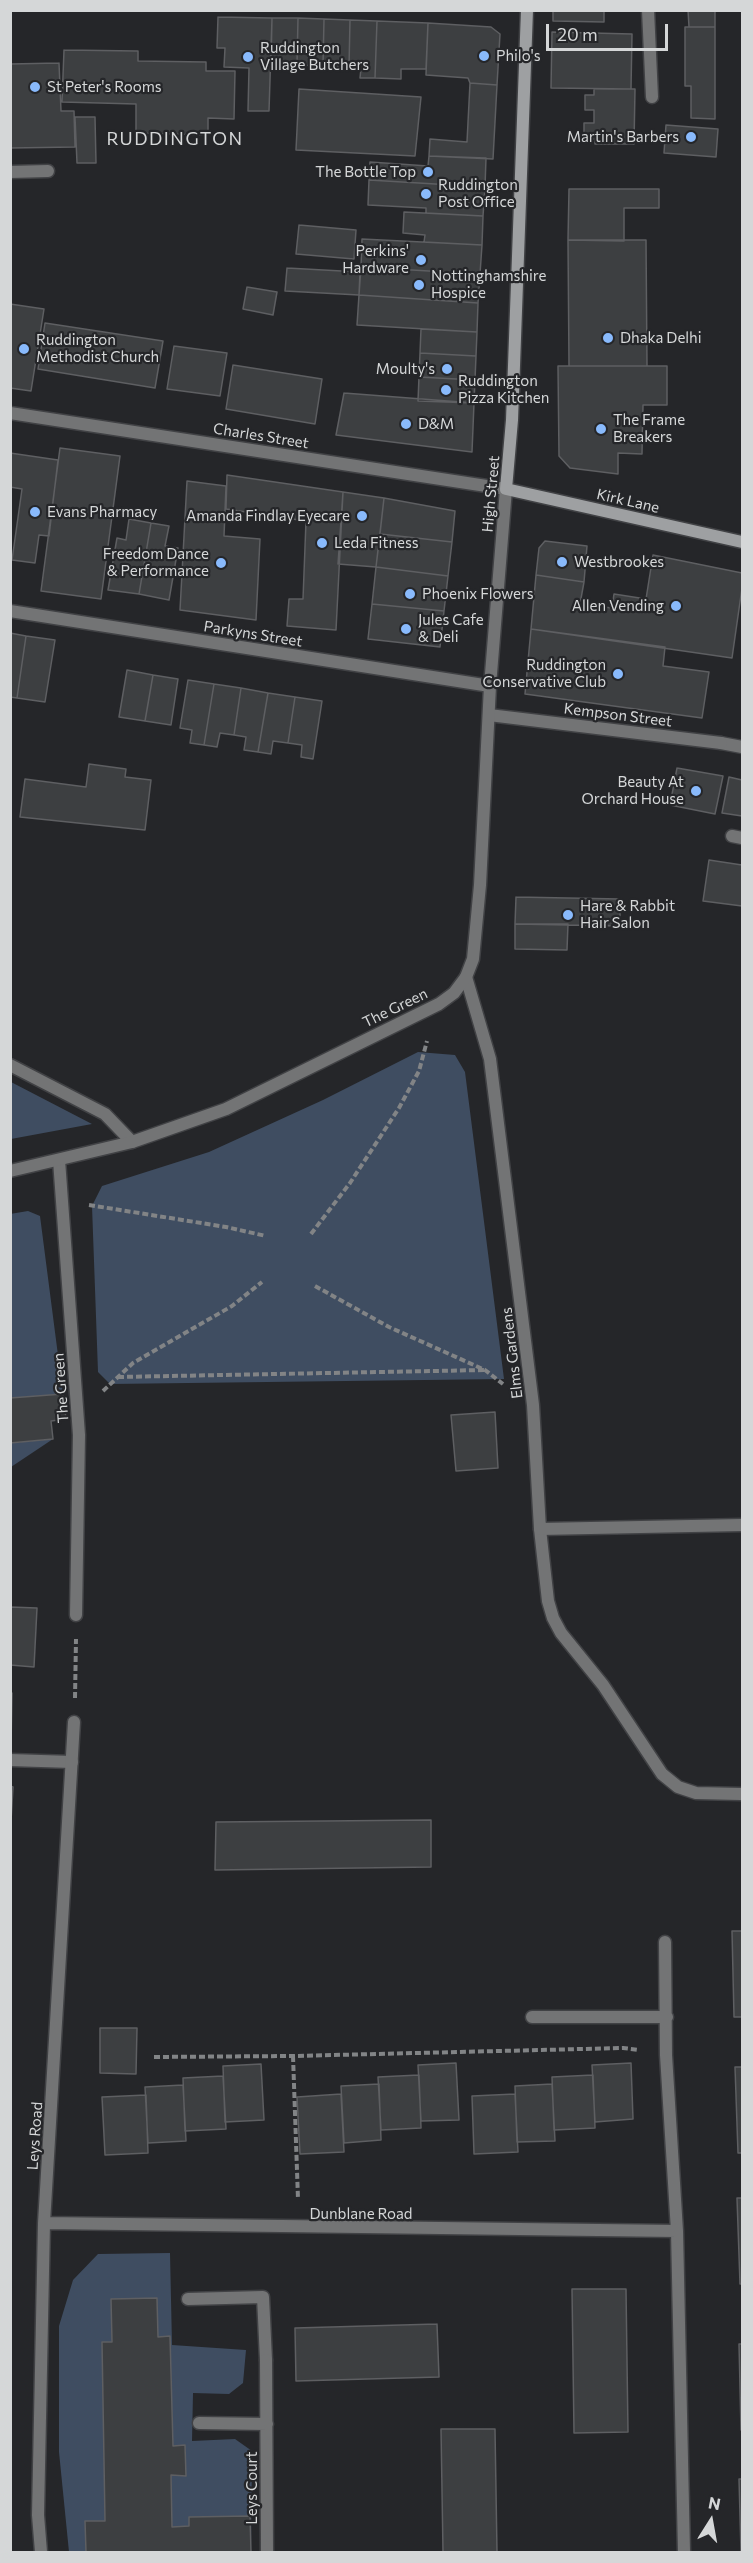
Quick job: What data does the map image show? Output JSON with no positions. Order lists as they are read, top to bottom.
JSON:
{
  "streets": {
    "main road": ["High Street", "Kirk Lane"],
    "street": [
      "Charles Street",
      "Parkyns Street",
      "Kempson Street",
      "The Green",
      "Elms Gardens",
      "Leys Road",
      "Dunblane Road",
      "Leys Court"
    ]
  },
  "crossings": [
    ["Charles Street", "High Street"],
    ["Charles Street", "Kirk Lane"],
    ["High Street", "Kirk Lane"],
    ["High Street", "Parkyns Street"],
    ["High Street", "Kempson Street"],
    ["High Street", "The Green"],
    ["High Street", "Elms Gardens"],
    ["The Green", "Elms Gardens"],
    ["Leys Road", "Dunblane Road"]
  ],
  "districts": ["RUDDINGTON"],
  "places": [
    "Philo's",
    "Ruddington Village Butchers",
    "St Peter's Rooms",
    "Martin's Barbers",
    "The Bottle Top",
    "Ruddington Post Office",
    "Perkins' Hardware",
    "Nottinghamshire Hospice",
    "Dhaka Delhi",
    "Ruddington Methodist Church",
    "Moulty's",
    "Ruddington Pizza Kitchen",
    "D&M",
    "The Frame Breakers",
    "Evans Pharmacy",
    "Amanda Findlay Eyecare",
    "Leda Fitness",
    "Westbrookes",
    "Freedom Dance & Performance",
    "Phoenix Flowers",
    "Allen Vending",
    "Jules Cafe & Deli",
    "Ruddington Conservative Club",
    "Beauty At Orchard House",
    "Hare & Rabbit Hair Salon"
  ],
  "scale_bar": "20 m",
  "north": "top"
}
